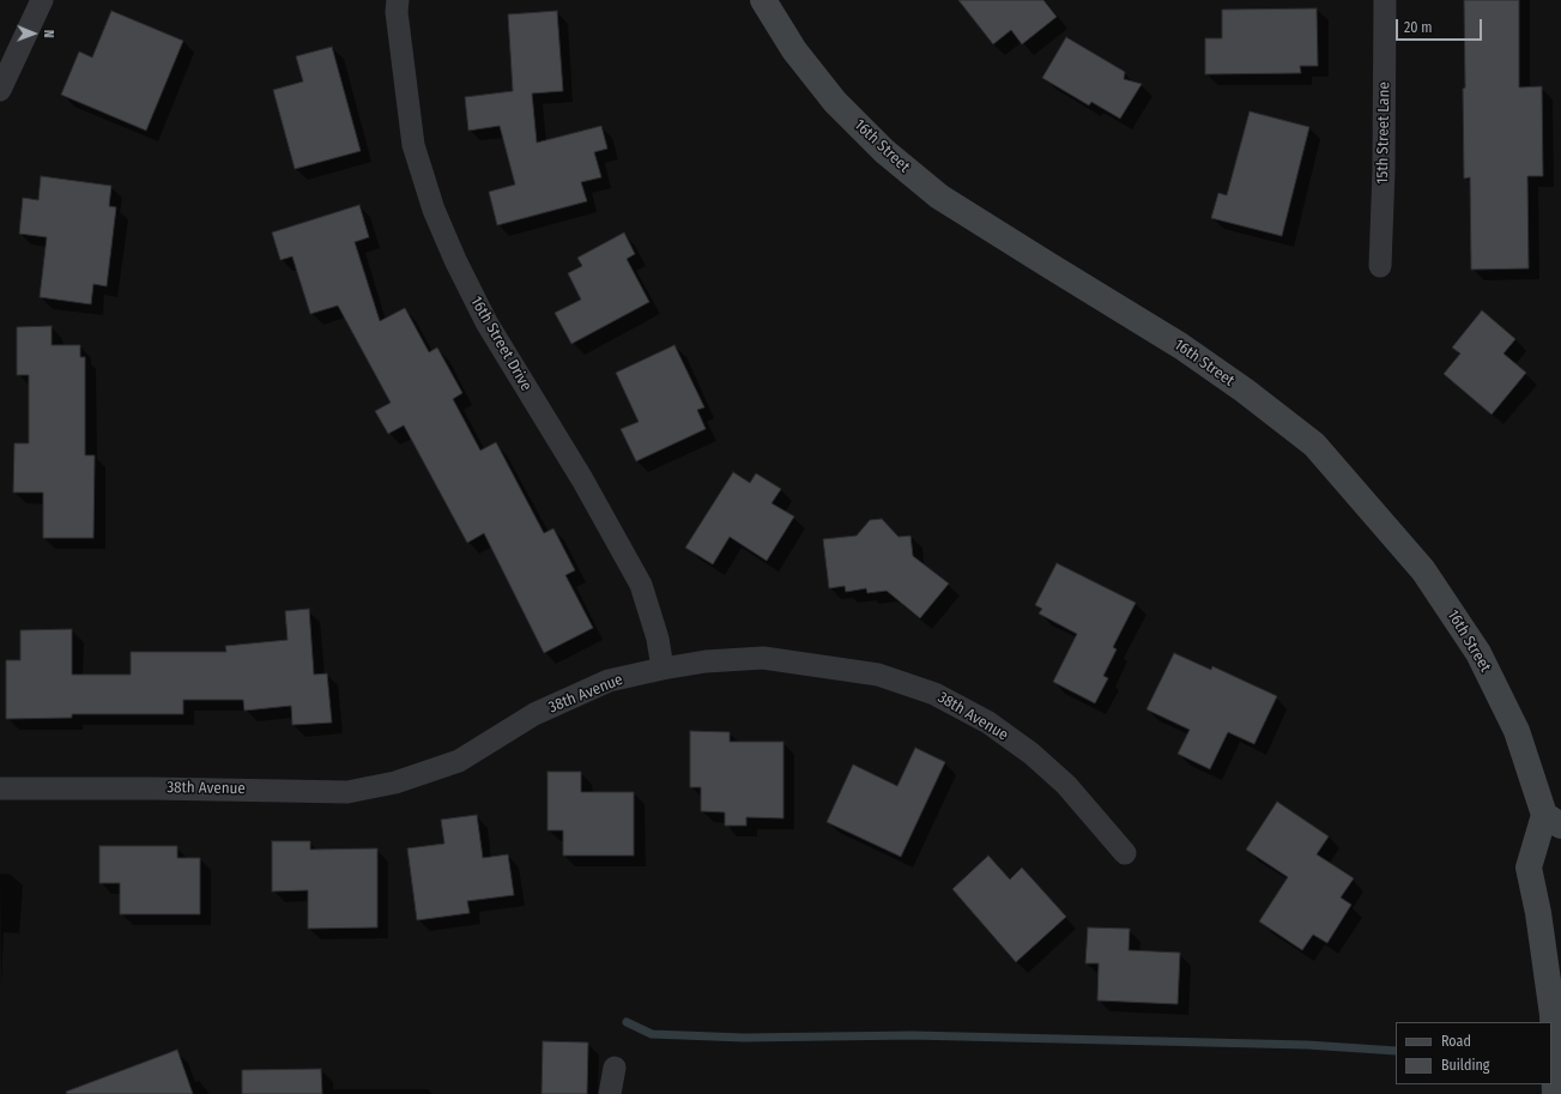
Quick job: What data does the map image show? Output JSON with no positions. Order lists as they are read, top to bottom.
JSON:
{
  "streets": {
    "main road": ["16th Street"],
    "street": ["15th Street Lane", "16th Street Drive", "38th Avenue"]
  },
  "crossings": [
    ["16th Street Drive", "38th Avenue"]
  ],
  "legend": ["Road", "Building"],
  "scale_bar": "20 m",
  "north": "right"
}
